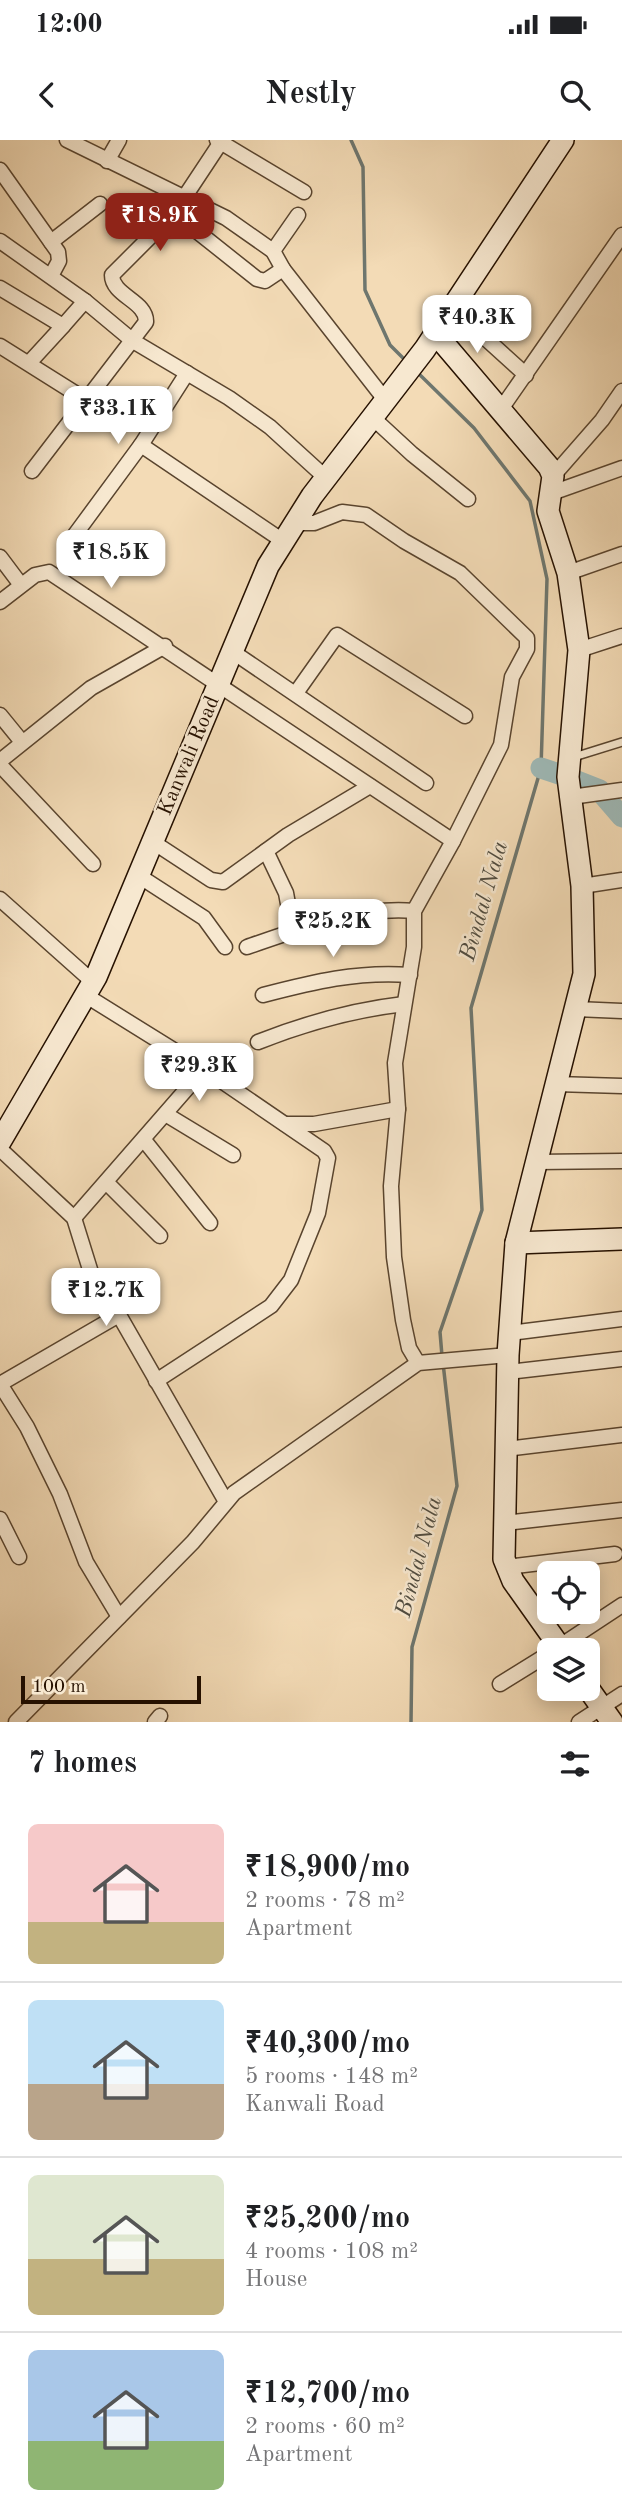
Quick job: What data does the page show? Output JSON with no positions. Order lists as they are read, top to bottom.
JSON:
{
  "streets": {
    "street": ["Kanwali Road"]
  },
  "water": ["Bindal Nala"],
  "scale_bar": "100 m",
  "page": {
    "status": "12:00",
    "header": "Nestly",
    "price": [
      "₹18.9K",
      "₹40.3K",
      "₹33.1K",
      "₹18.5K",
      "₹25.2K",
      "₹29.3K",
      "₹12.7K"
    ],
    "scale": "100 m",
    "heading": "7 homes",
    "list": [
      {
        "name": "₹18,900/mo",
        "note": "2 rooms · 78 m² · Apartment"
      },
      {
        "name": "₹40,300/mo",
        "note": "5 rooms · 148 m² · Kanwali Road"
      },
      {
        "name": "₹25,200/mo",
        "note": "4 rooms · 108 m² · House"
      },
      {
        "name": "₹12,700/mo",
        "note": "2 rooms · 60 m² · Apartment"
      }
    ]
  }
}
